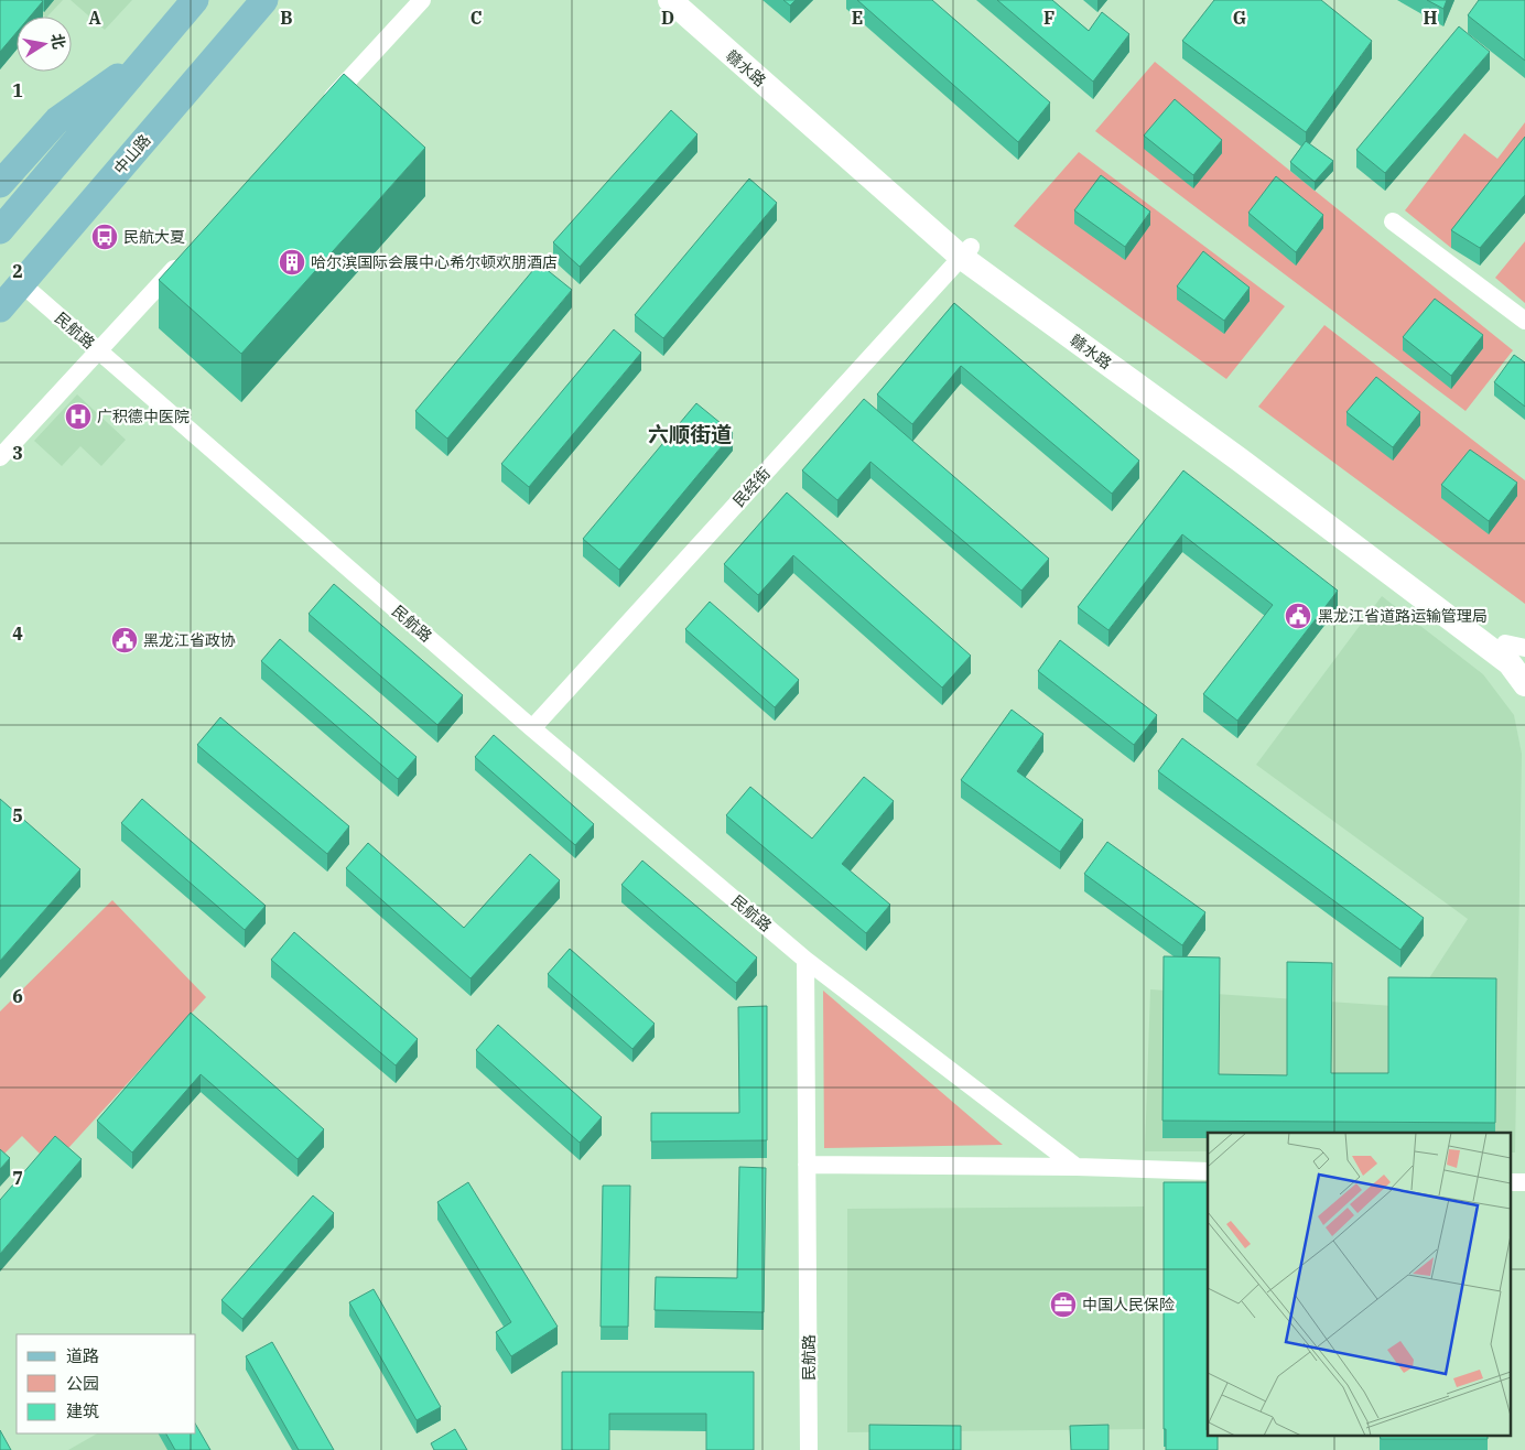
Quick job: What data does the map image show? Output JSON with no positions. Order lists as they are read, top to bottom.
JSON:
{
  "streets": {
    "main road": ["赣水路", "中山路"],
    "street": ["民航路", "民经街"]
  },
  "crossings": [
    ["赣水路", "民经街"],
    ["中山路", "民航路"],
    ["民航路", "民经街"]
  ],
  "districts": ["六顺街道"],
  "places": {
    "bus stop": ["民航大夏"],
    "building": ["哈尔滨国际会展中心希尔顿欢朋酒店"],
    "hospital": ["广积德中医院"],
    "public building": ["黑龙江省道路运输管理局", "黑龙江省政协"],
    "office": ["中国人民保险"]
  },
  "legend": ["道路", "公园", "建筑"],
  "north": "right",
  "grid": {
    "columns": [
      "A",
      "B",
      "C",
      "D",
      "E",
      "F",
      "G",
      "H"
    ],
    "rows": [
      "1",
      "2",
      "3",
      "4",
      "5",
      "6",
      "7"
    ]
  }
}
